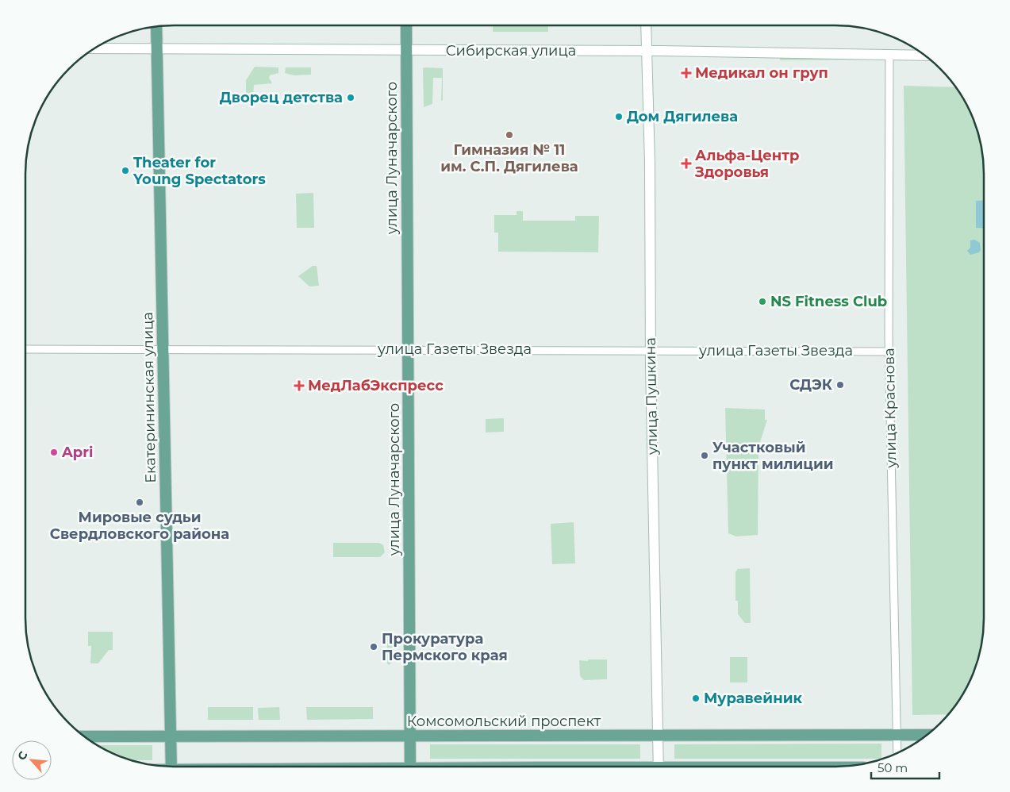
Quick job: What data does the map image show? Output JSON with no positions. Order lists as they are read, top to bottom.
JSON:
{
  "streets": {
    "main road": [
      "Сибирская улица",
      "улица Луначарского",
      "улица Пушкина",
      "Екатерининская улица",
      "Комсомольский проспект"
    ],
    "street": ["улица Газеты Звезда", "улица Краснова"]
  },
  "crossings": [
    ["Сибирская улица", "улица Луначарского"],
    ["Сибирская улица", "улица Пушкина"],
    ["Сибирская улица", "Екатерининская улица"],
    ["Сибирская улица", "улица Краснова"],
    ["улица Луначарского", "улица Газеты Звезда"],
    ["улица Луначарского", "Комсомольский проспект"],
    ["улица Газеты Звезда", "улица Пушкина"],
    ["улица Газеты Звезда", "Екатерининская улица"],
    ["улица Газеты Звезда", "улица Краснова"],
    ["улица Пушкина", "Комсомольский проспект"],
    ["Екатерининская улица", "Комсомольский проспект"],
    ["улица Краснова", "Комсомольский проспект"]
  ],
  "places": {
    "health": ["Медикал он груп", "Альфа-Центр Здоровья", "МедЛабЭкспресс"],
    "other": [
      "Дворец детства",
      "Дом Дягилева",
      "Гимназия № 11 им. С.П. Дягилева",
      "Theater for Young Spectators",
      "NS Fitness Club",
      "СДЭК",
      "Apri",
      "Участковый пункт милиции",
      "Мировые судьи Свердловского района",
      "Прокуратура Пермского края",
      "Муравейник"
    ]
  },
  "scale_bar": "50 m",
  "north": "top left"
}
